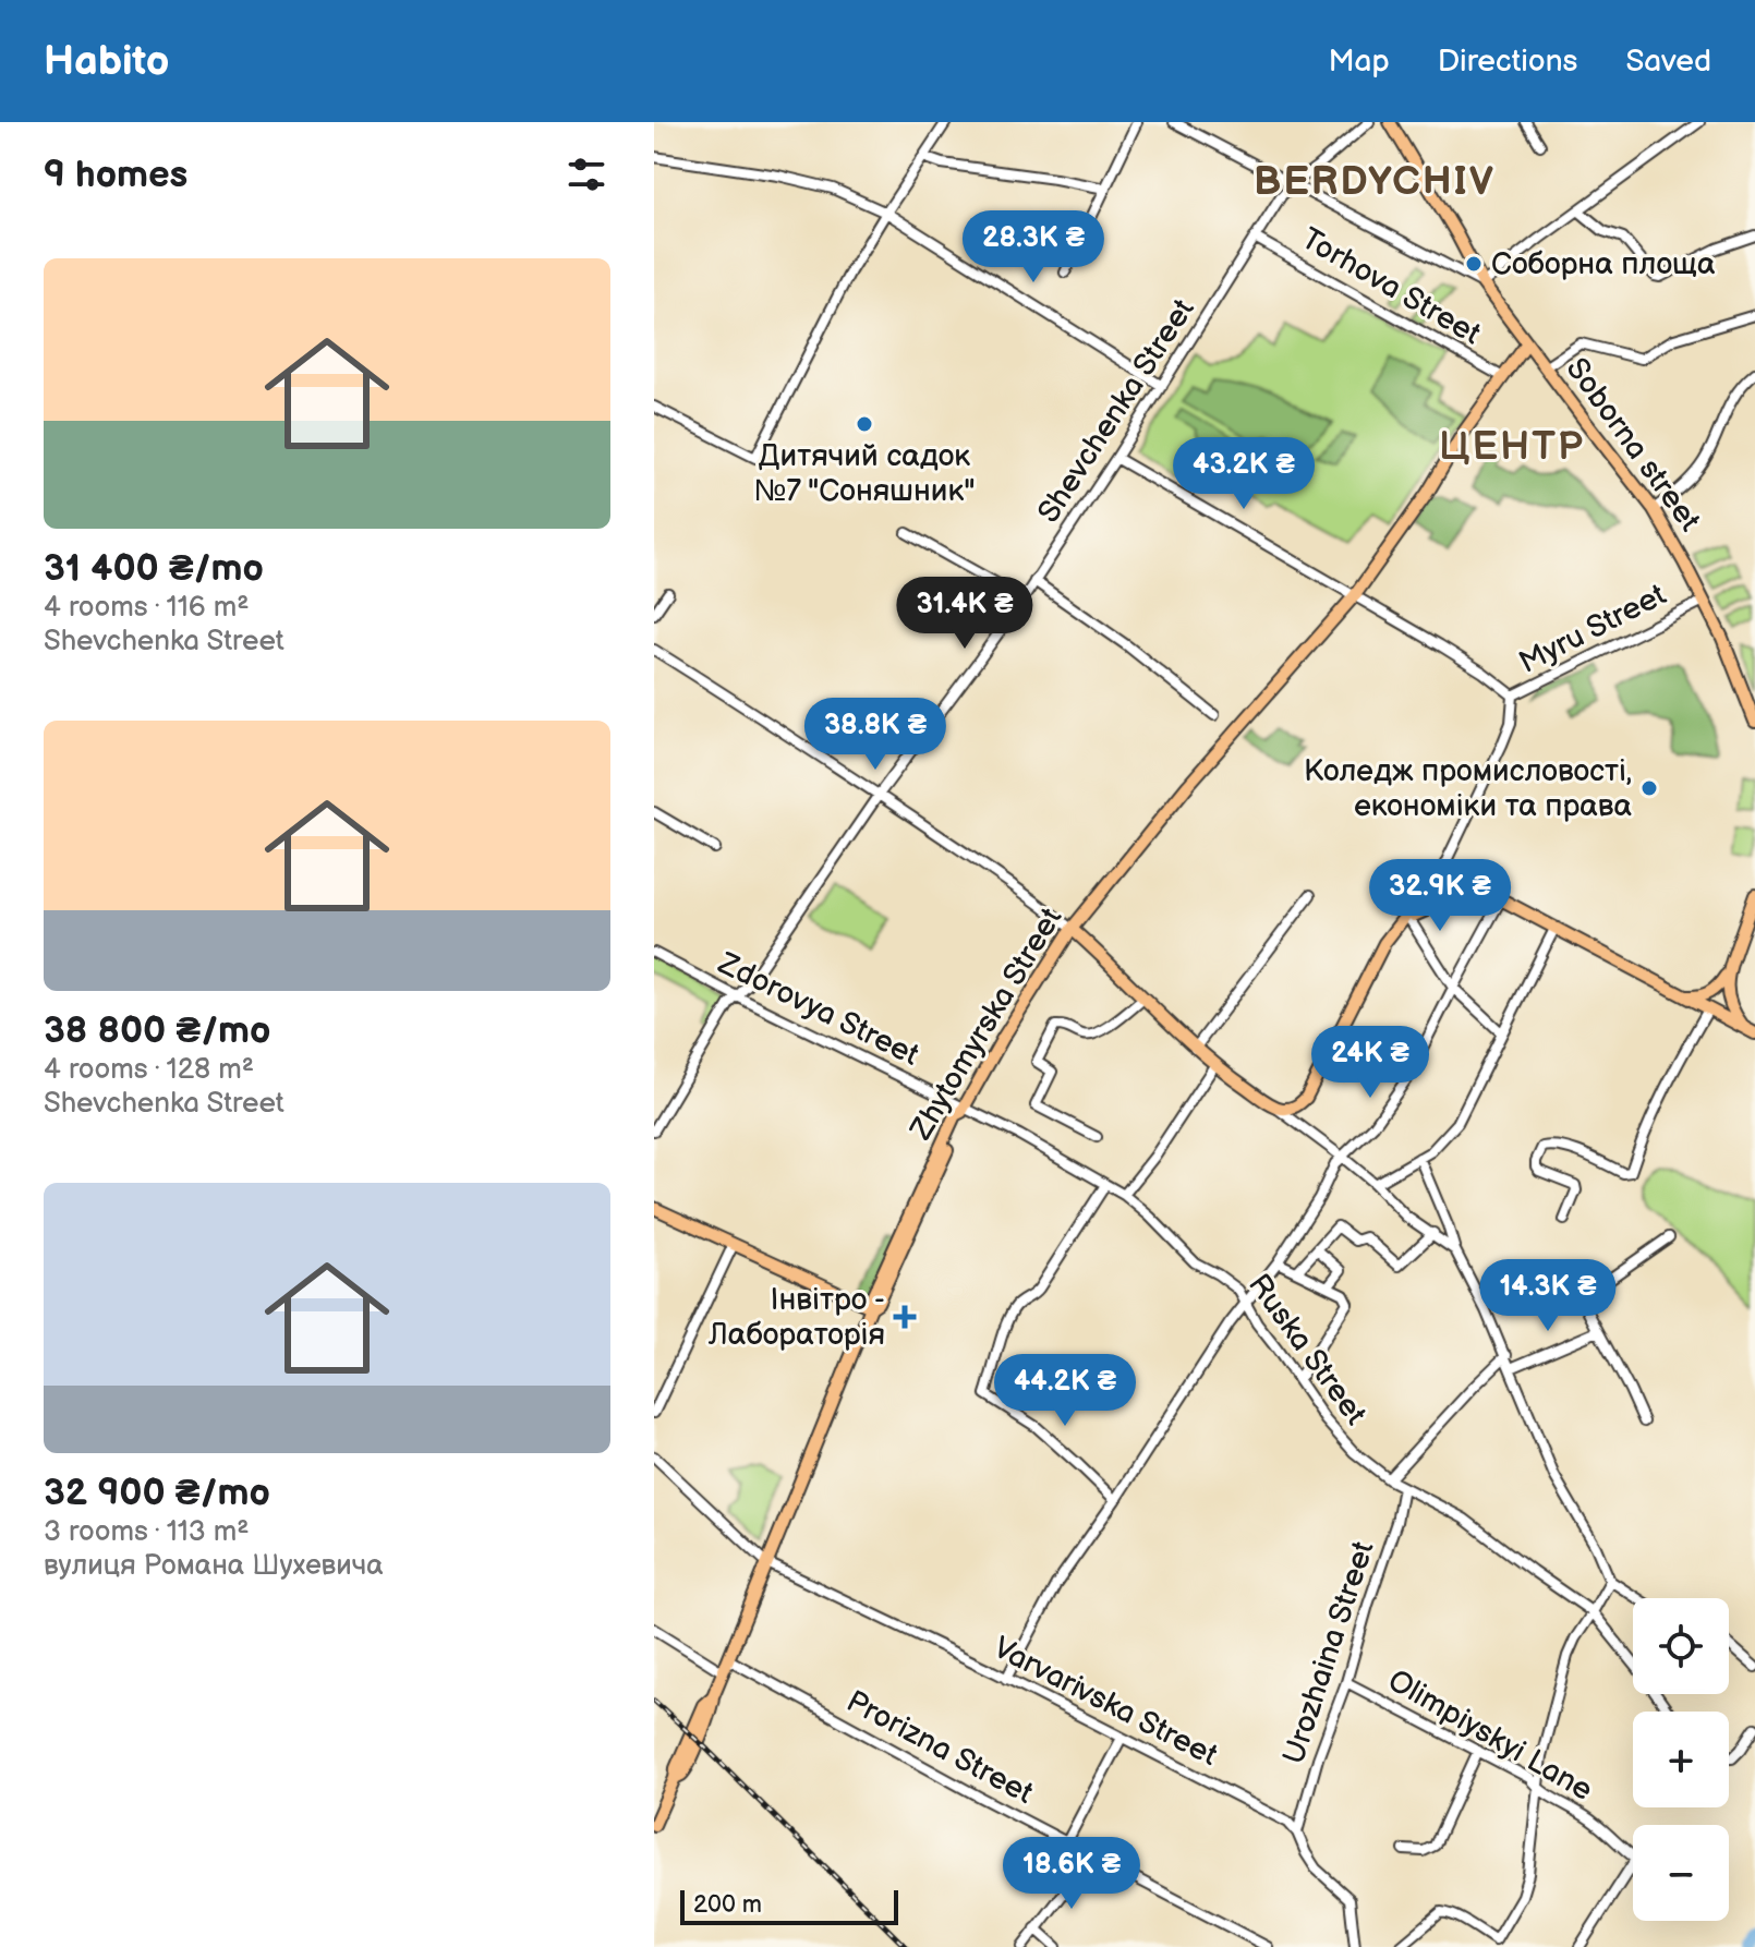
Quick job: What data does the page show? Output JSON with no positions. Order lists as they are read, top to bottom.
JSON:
{
  "streets": {
    "main road": ["Soborna street", "Zhytomyrska Street"],
    "street": [
      "Torhova Street",
      "Shevchenka Street",
      "Myru Street",
      "Zdorovya Street",
      "Ruska Street",
      "Urozhaina Street",
      "Varvarivska Street",
      "Olimpiyskyi Lane",
      "Prorizna Street"
    ]
  },
  "crossings": [
    ["Torhova Street", "Shevchenka Street"],
    ["Torhova Street", "Zhytomyrska Street"],
    ["Shevchenka Street", "Zdorovya Street"],
    ["Soborna street", "Myru Street"],
    ["Soborna street", "Zhytomyrska Street"],
    ["Zdorovya Street", "Zhytomyrska Street"],
    ["Zdorovya Street", "Ruska Street"],
    ["Zhytomyrska Street", "Ruska Street"],
    ["Zhytomyrska Street", "Varvarivska Street"],
    ["Zhytomyrska Street", "Prorizna Street"],
    ["Ruska Street", "Urozhaina Street"],
    ["Urozhaina Street", "Varvarivska Street"],
    ["Urozhaina Street", "Olimpiyskyi Lane"]
  ],
  "districts": ["BERDYCHIV", "ЦЕНТР"],
  "places": {
    "other": ["Соборна площа", "Дитячий садок №7 \"Соняшник\"", "Коледж промисловості, економіки та права"],
    "health": ["Інвітро - Лабораторія"]
  },
  "scale_bar": "200 m",
  "page": {
    "header": "Habito",
    "nav": ["Map", "Directions", "Saved"],
    "heading": "9 homes",
    "price": [
      "28.3K ₴",
      "43.2K ₴",
      "31.4K ₴",
      "38.8K ₴",
      "32.9K ₴",
      "24K ₴",
      "14.3K ₴",
      "44.2K ₴",
      "18.6K ₴"
    ],
    "list": [
      {
        "name": "31 400 ₴/mo",
        "note": "4 rooms · 116 m² · Shevchenka Street"
      },
      {
        "name": "38 800 ₴/mo",
        "note": "4 rooms · 128 m² · Shevchenka Street"
      },
      {
        "name": "32 900 ₴/mo",
        "note": "3 rooms · 113 m² · вулиця Романа Шухевича"
      }
    ],
    "map_buttons": ["+", "−"],
    "scale": "200 m"
  }
}
